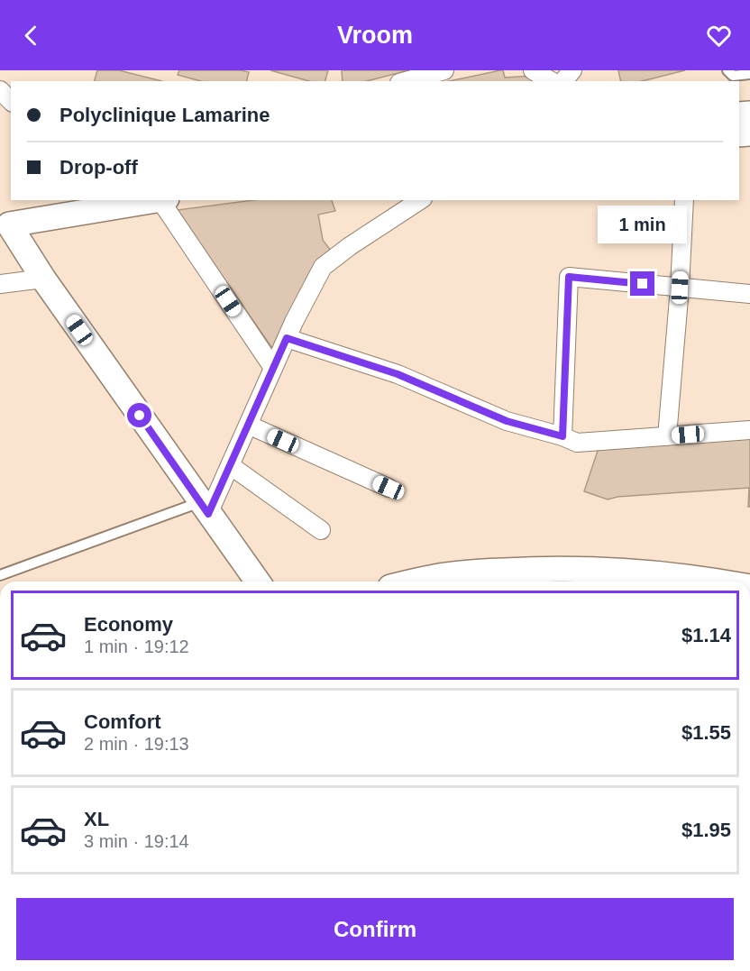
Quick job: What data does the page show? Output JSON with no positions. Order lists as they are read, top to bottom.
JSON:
{
  "page": {
    "header": "Vroom",
    "banner": ["Polyclinique Lamarine", "Drop-off"],
    "bubble": "1 min",
    "list": [
      {
        "name": "Economy",
        "note": "1 min · 19:12",
        "value": "$1.14"
      },
      {
        "name": "Comfort",
        "note": "2 min · 19:13",
        "value": "$1.55"
      },
      {
        "name": "XL",
        "note": "3 min · 19:14",
        "value": "$1.95"
      }
    ],
    "buttons": "Confirm"
  }
}
